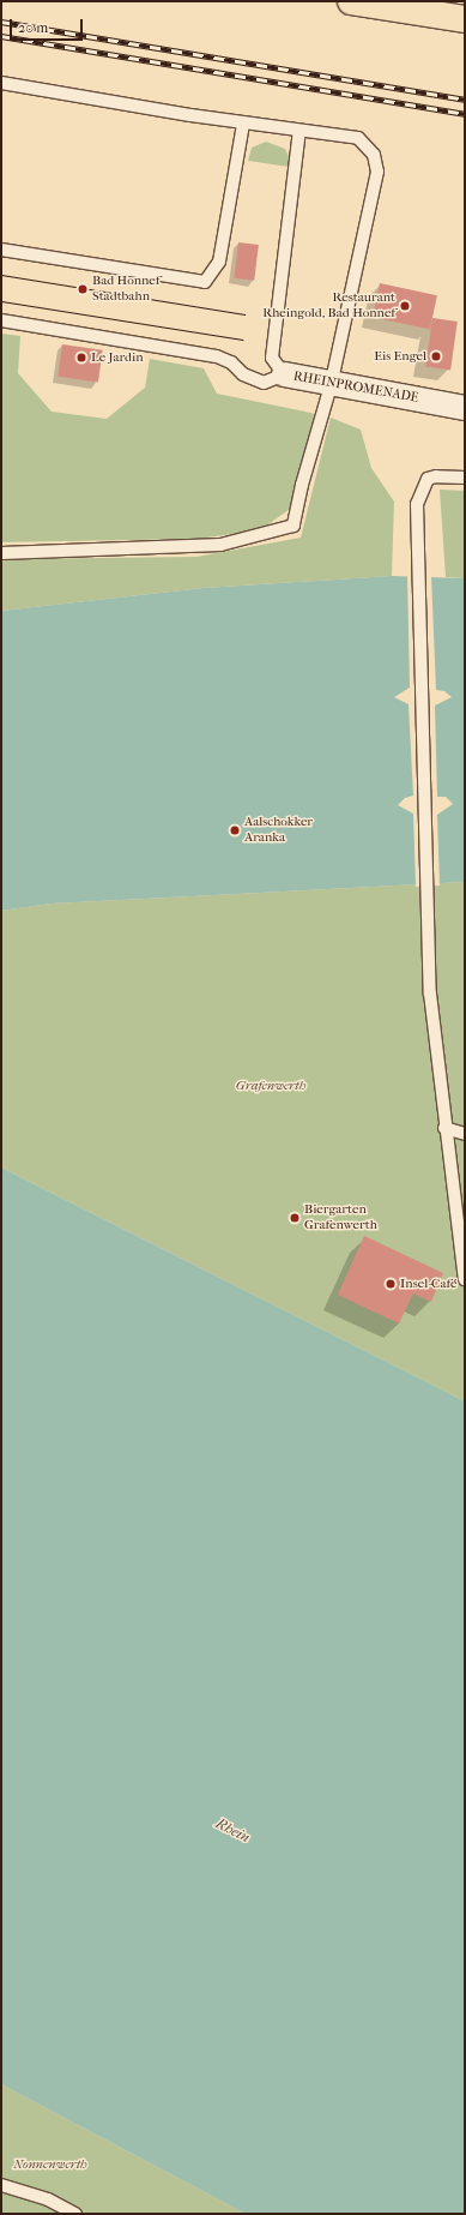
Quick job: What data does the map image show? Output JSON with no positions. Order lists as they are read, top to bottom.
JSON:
{
  "streets": {
    "street": ["RHEINPROMENADE"]
  },
  "water": ["Rhein"],
  "parks": ["Grafenwerth", "Nonnenwerth"],
  "places": [
    "Bad Honnef Stadtbahn",
    "Restaurant Rheingold, Bad Honnef",
    "Eis Engel",
    "Le Jardin",
    "Aalschokker Aranka",
    "Biergarten Grafenwerth",
    "Insel-Café"
  ],
  "scale_bar": "20 m"
}
